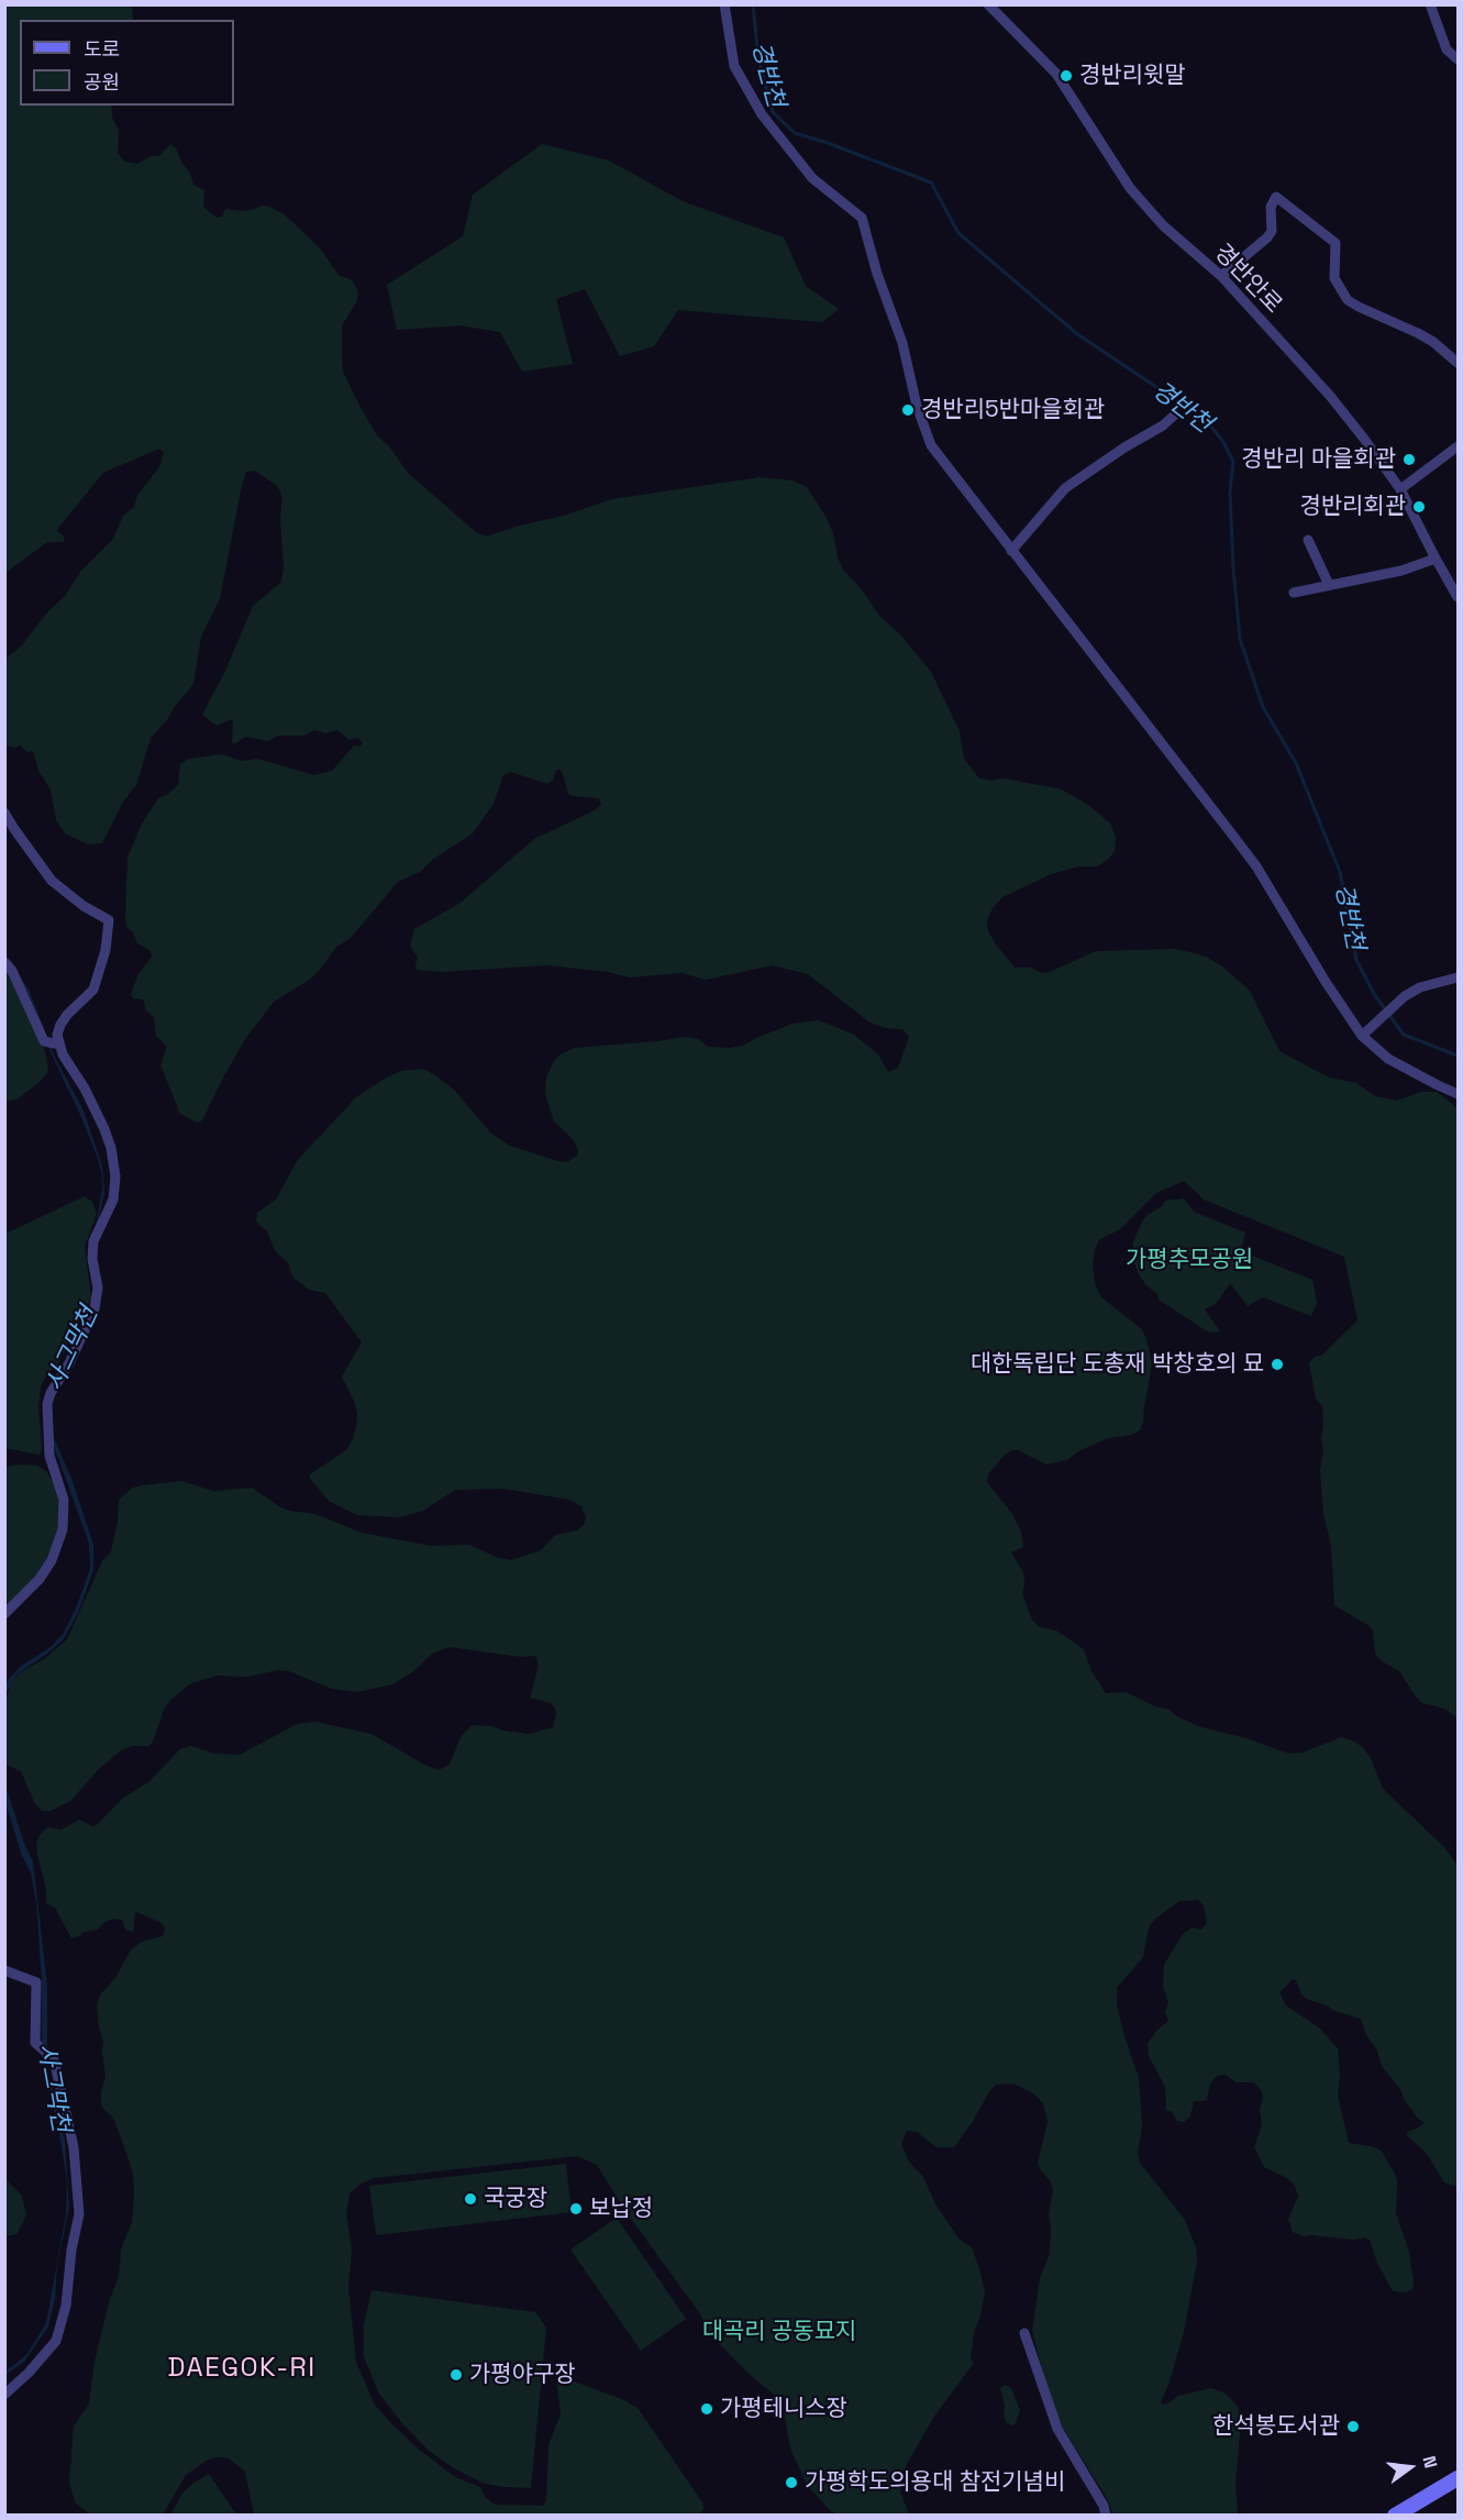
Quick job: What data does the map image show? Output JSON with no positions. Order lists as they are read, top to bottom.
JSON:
{
  "streets": {
    "street": ["경반안로"]
  },
  "districts": ["DAEGOK-RI"],
  "water": ["경반천", "사그막천"],
  "parks": ["가평추모공원", "대곡리 공동묘지"],
  "places": [
    "경반리윗말",
    "경반리5반마을회관",
    "경반리 마을회관",
    "경반리회관",
    "대한독립단 도총재 박창호의 묘",
    "국궁장",
    "보납정",
    "가평야구장",
    "가평테니스장",
    "한석봉도서관",
    "가평학도의용대 참전기념비"
  ],
  "legend": ["도로", "공원"],
  "north": "right"
}
